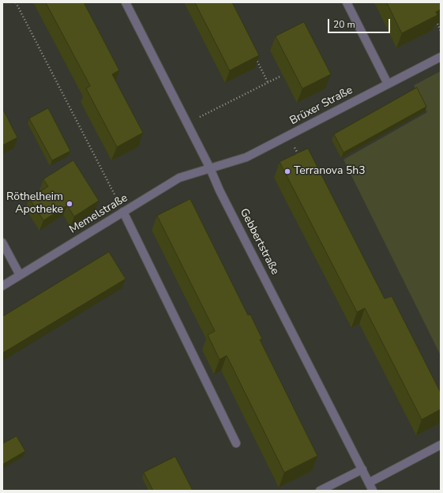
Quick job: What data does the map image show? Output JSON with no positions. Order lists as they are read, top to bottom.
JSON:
{
  "streets": {
    "street": ["Brüxer Straße", "Memelstraße", "Gebbertstraße"]
  },
  "crossings": [
    ["Brüxer Straße", "Memelstraße"],
    ["Brüxer Straße", "Gebbertstraße"],
    ["Memelstraße", "Gebbertstraße"]
  ],
  "places": ["Terranova 5h3", "Röthelheim Apotheke"],
  "scale_bar": "20 m"
}
